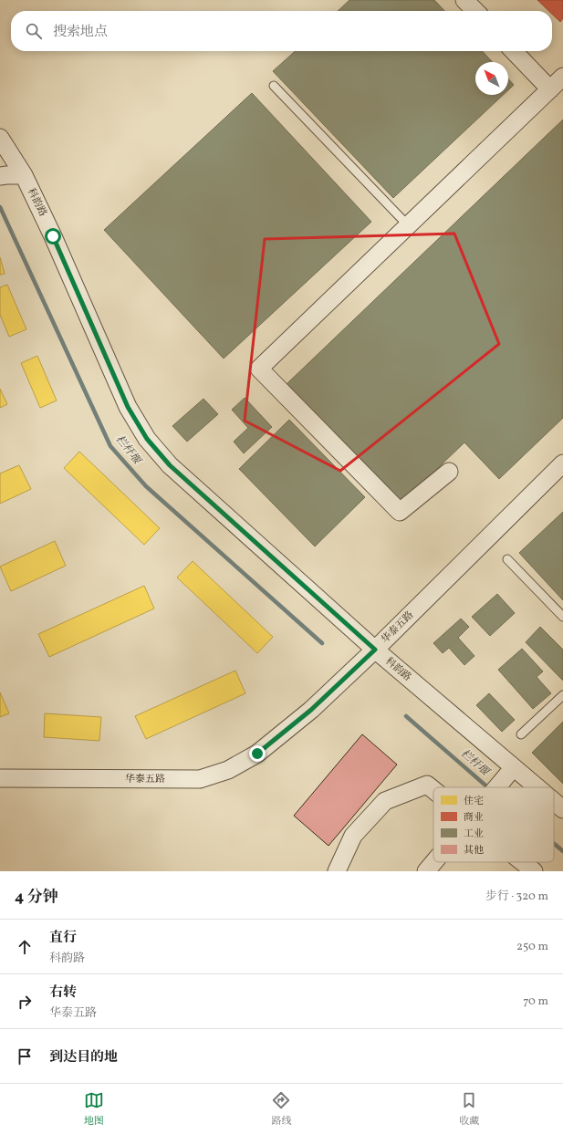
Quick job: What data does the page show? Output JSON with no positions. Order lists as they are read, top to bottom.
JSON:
{
  "streets": {
    "street": ["科韵路", "华泰五路"]
  },
  "crossings": [
    ["科韵路", "华泰五路"]
  ],
  "water": ["栏杆堰"],
  "legend": [
    "住宅",
    "商业",
    "工业",
    "其他"
  ],
  "north": "top left",
  "page": {
    "search": "搜索地点",
    "heading": ["4 分钟", "步行 · 320 m"],
    "list": [
      ["直行", "科韵路", "250 m"],
      ["右转", "华泰五路", "70 m"],
      "到达目的地"
    ],
    "nav": ["地图", "路线", "收藏"]
  }
}
